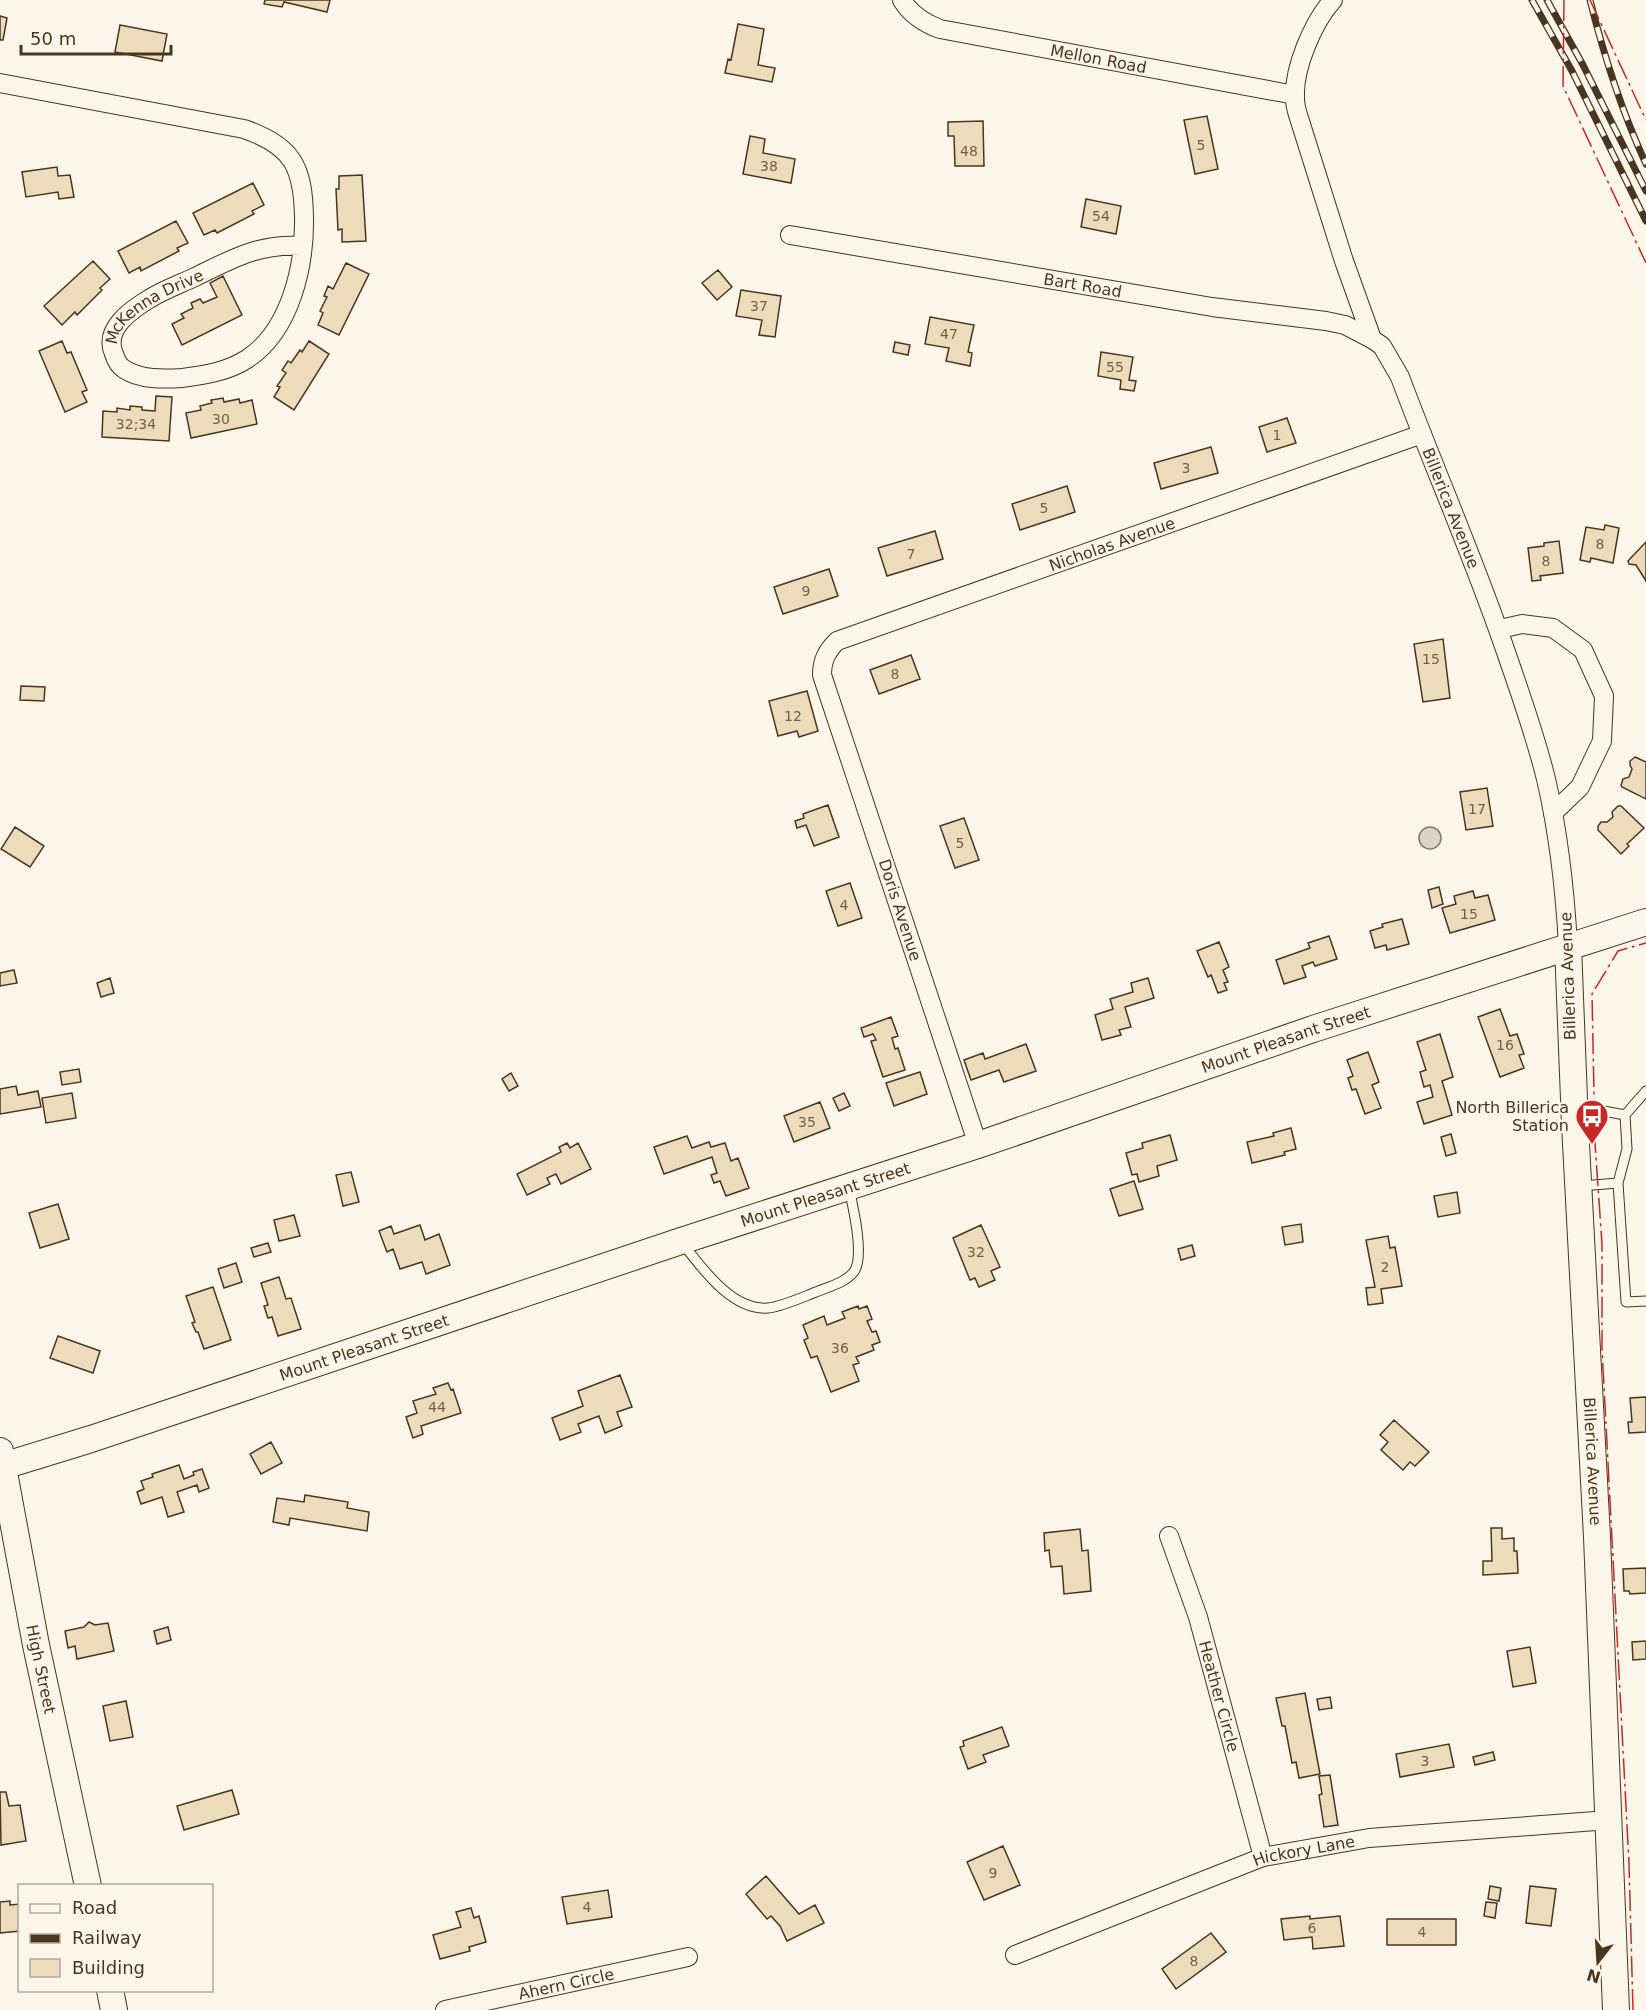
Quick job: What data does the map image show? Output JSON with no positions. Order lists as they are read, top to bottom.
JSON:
{
  "streets": {
    "main road": ["Billerica Avenue", "Mount Pleasant Street", "High Street"],
    "street": [
      "Mellon Road",
      "Bart Road",
      "McKenna Drive",
      "Nicholas Avenue",
      "Doris Avenue",
      "Heather Circle",
      "Hickory Lane",
      "Ahern Circle"
    ]
  },
  "crossings": [
    ["Mellon Road", "Billerica Avenue"],
    ["Bart Road", "Billerica Avenue"],
    ["Billerica Avenue", "Nicholas Avenue"],
    ["Billerica Avenue", "Mount Pleasant Street"],
    ["Billerica Avenue", "Hickory Lane"],
    ["Nicholas Avenue", "Doris Avenue"],
    ["Doris Avenue", "Mount Pleasant Street"],
    ["Mount Pleasant Street", "High Street"],
    ["Heather Circle", "Hickory Lane"]
  ],
  "places": {
    "bus stop": ["North Billerica Station"]
  },
  "house_numbers": [
    "5",
    "48",
    "38",
    "54",
    "37",
    "47",
    "55",
    "30",
    "32;34",
    "1",
    "3",
    "5",
    "8",
    "7",
    "8",
    "9",
    "15",
    "8",
    "12",
    "17",
    "5",
    "4",
    "15",
    "16",
    "35",
    "32",
    "2",
    "36",
    "44",
    "3",
    "9",
    "4",
    "6",
    "4",
    "8"
  ],
  "legend": ["Road", "Railway", "Building"],
  "scale_bar": "50 m",
  "north": "bottom"
}
